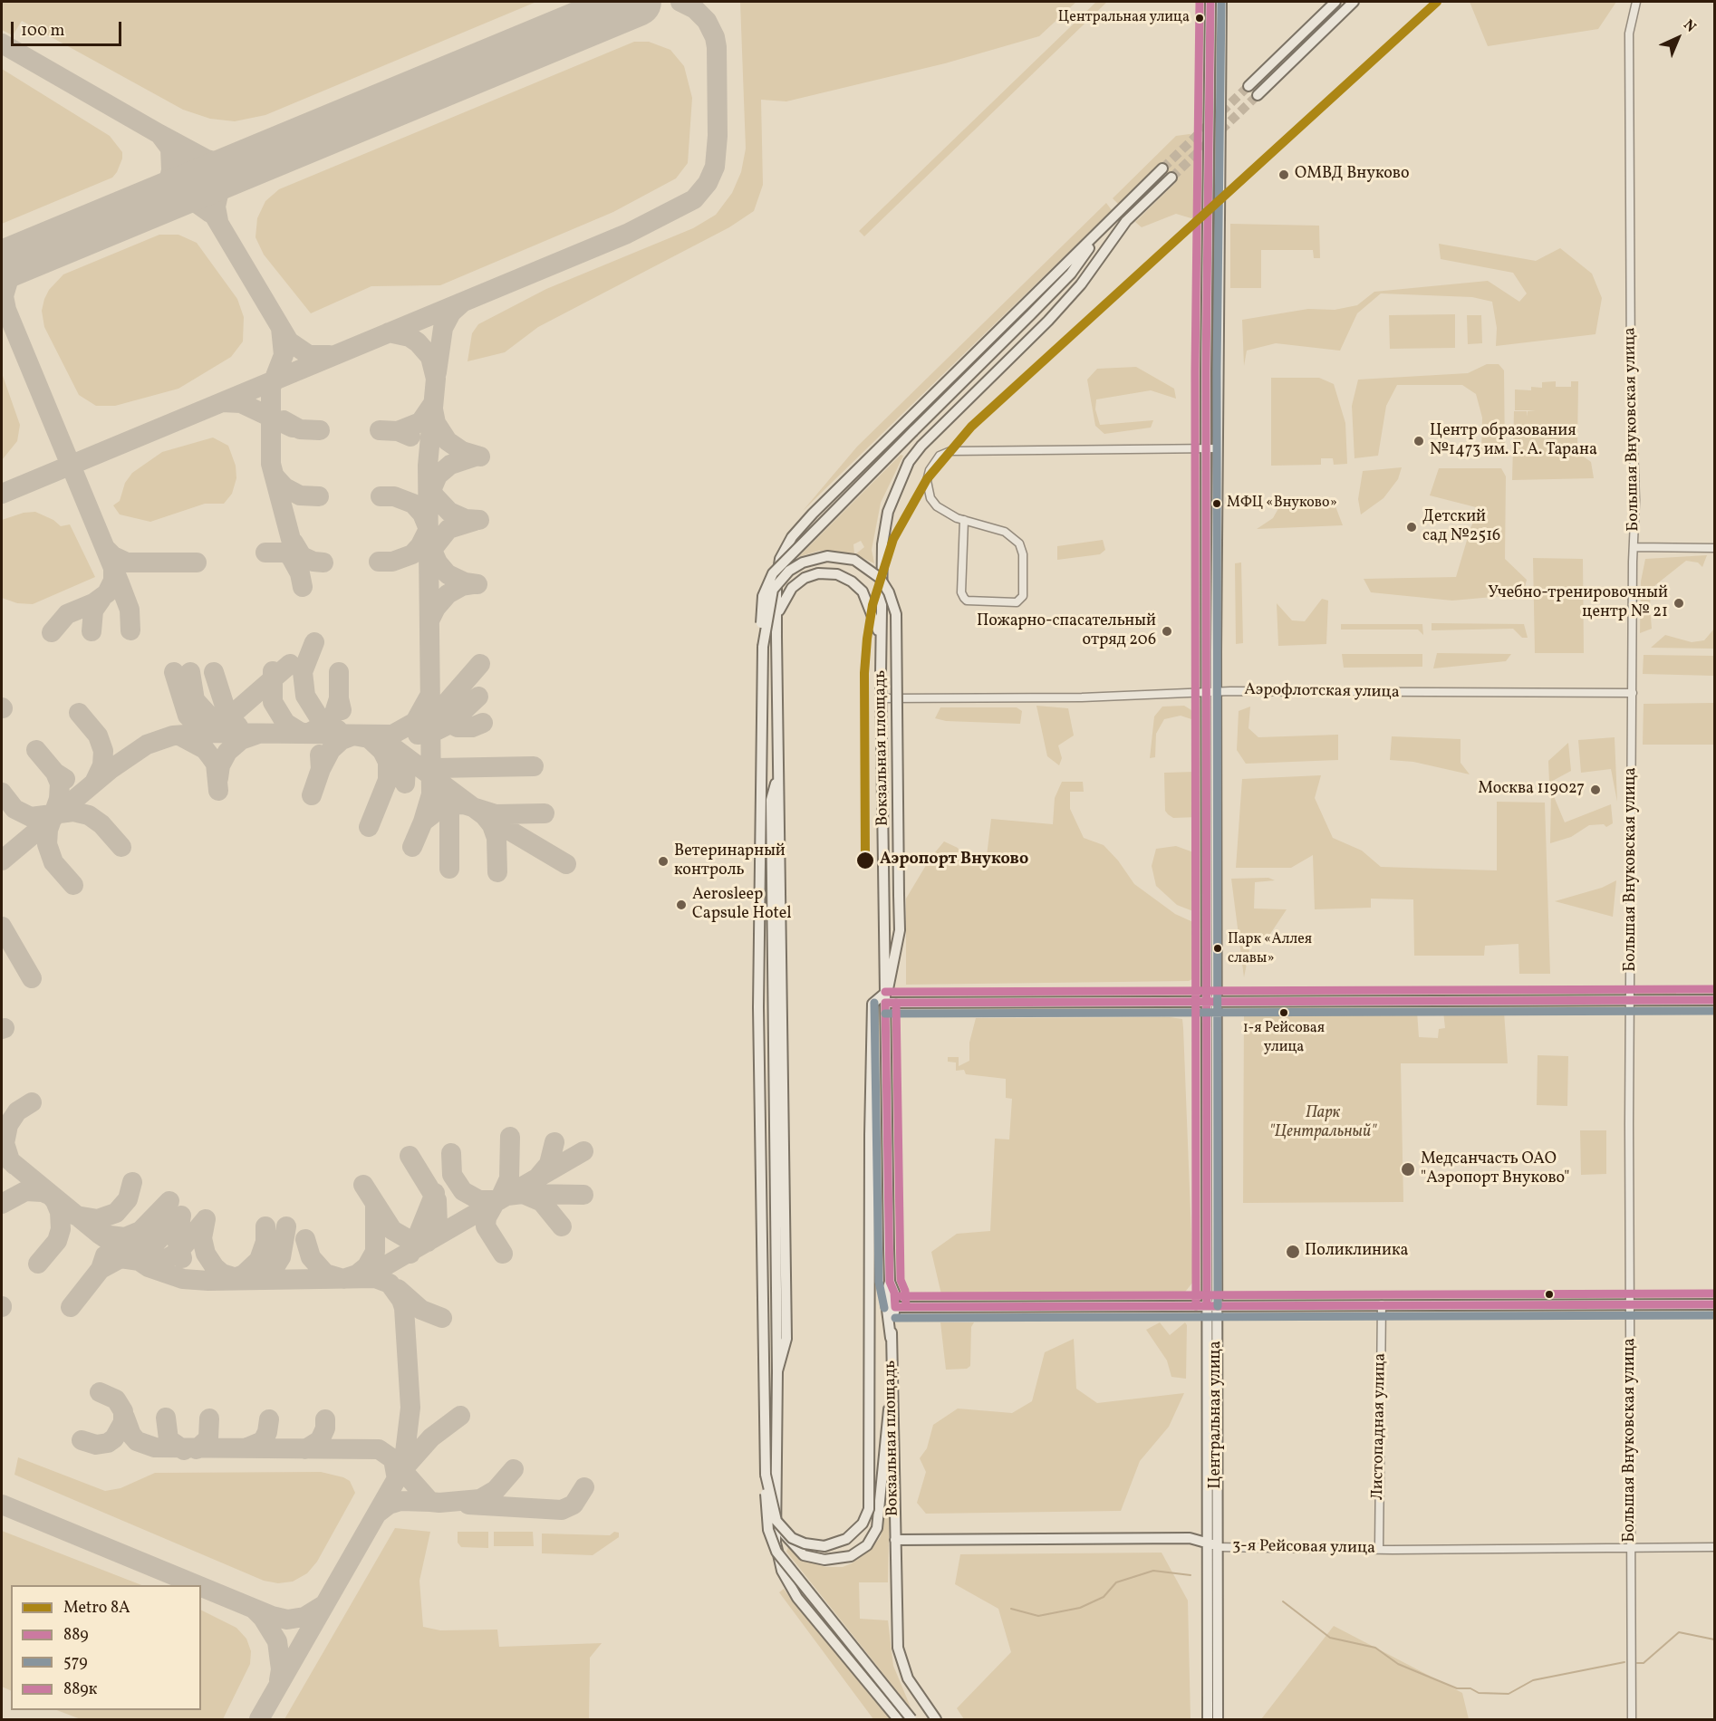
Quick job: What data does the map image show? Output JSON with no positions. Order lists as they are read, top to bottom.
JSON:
{
  "streets": {
    "main road": ["Вокзальная площадь", "Центральная улица", "3-я Рейсовая улица"],
    "street": ["Большая Внуковская улица", "Аэрофлотская улица", "Листопадная улица"]
  },
  "crossings": [
    ["Большая Внуковская улица", "Аэрофлотская улица"],
    ["Большая Внуковская улица", "3-я Рейсовая улица"],
    ["Аэрофлотская улица", "Вокзальная площадь"],
    ["Аэрофлотская улица", "Центральная улица"],
    ["Вокзальная площадь", "3-я Рейсовая улица"],
    ["Центральная улица", "3-я Рейсовая улица"],
    ["Листопадная улица", "3-я Рейсовая улица"]
  ],
  "parks": ["Парк \"Центральный\""],
  "places": [
    "Центральная улица",
    "ОМВД Внуково",
    "Центр образования №1473 им. Г. А. Тарана",
    "МФЦ «Внуково»",
    "Детский сад №2516",
    "Учебно-тренировочный центр № 21",
    "Пожарно-спасательный отряд 206",
    "Москва 119027",
    "Аэропорт Внуково",
    "Ветеринарный контроль",
    "Aerosleep Capsule Hotel",
    "Парк «Аллея славы»",
    "1-я Рейсовая улица",
    "Медсанчасть ОАО \"Аэропорт Внуково\"",
    "Поликлиника"
  ],
  "lines": [
    "metro line 8А",
    "transit line 889",
    "transit line 579",
    "transit line 889к"
  ],
  "legend": [
    "Metro 8А",
    "889",
    "579",
    "889к"
  ],
  "scale_bar": "100 m",
  "north": "top right"
}
